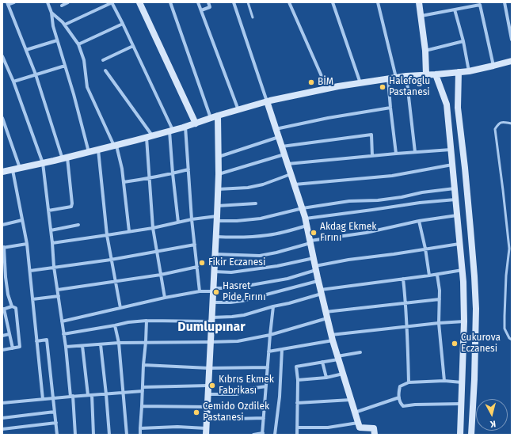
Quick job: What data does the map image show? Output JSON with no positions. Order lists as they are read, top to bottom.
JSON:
{
  "districts": ["Dumlupınar"],
  "places": [
    "BİM",
    "Halefoglu Pastanesi",
    "Akdag Ekmek Fırını",
    "Fikir Eczanesi",
    "Hasret Pide Fırını",
    "Cukurova Eczanesi",
    "Kıbrıs Ekmek Fabrikası",
    "Cemido Ozdilek Pastanesi"
  ],
  "north": "bottom"
}
